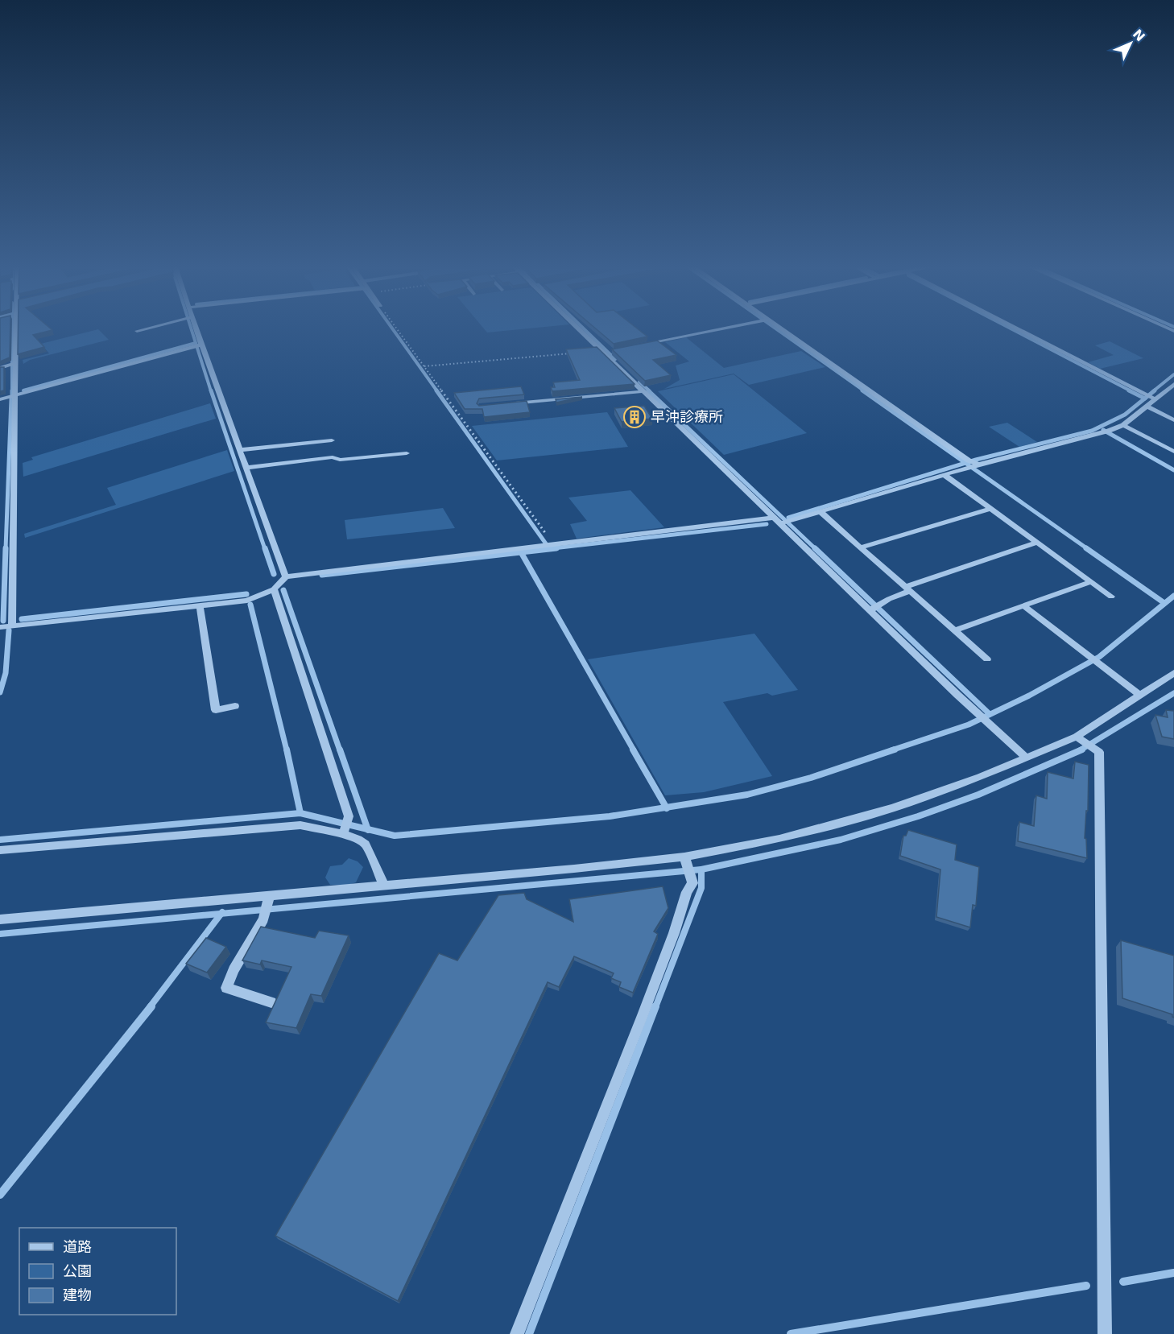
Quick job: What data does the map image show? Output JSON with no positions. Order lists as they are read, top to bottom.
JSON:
{
  "places": {
    "building": ["早沖診療所"]
  },
  "legend": ["道路", "公園", "建物"],
  "north": "top right"
}
